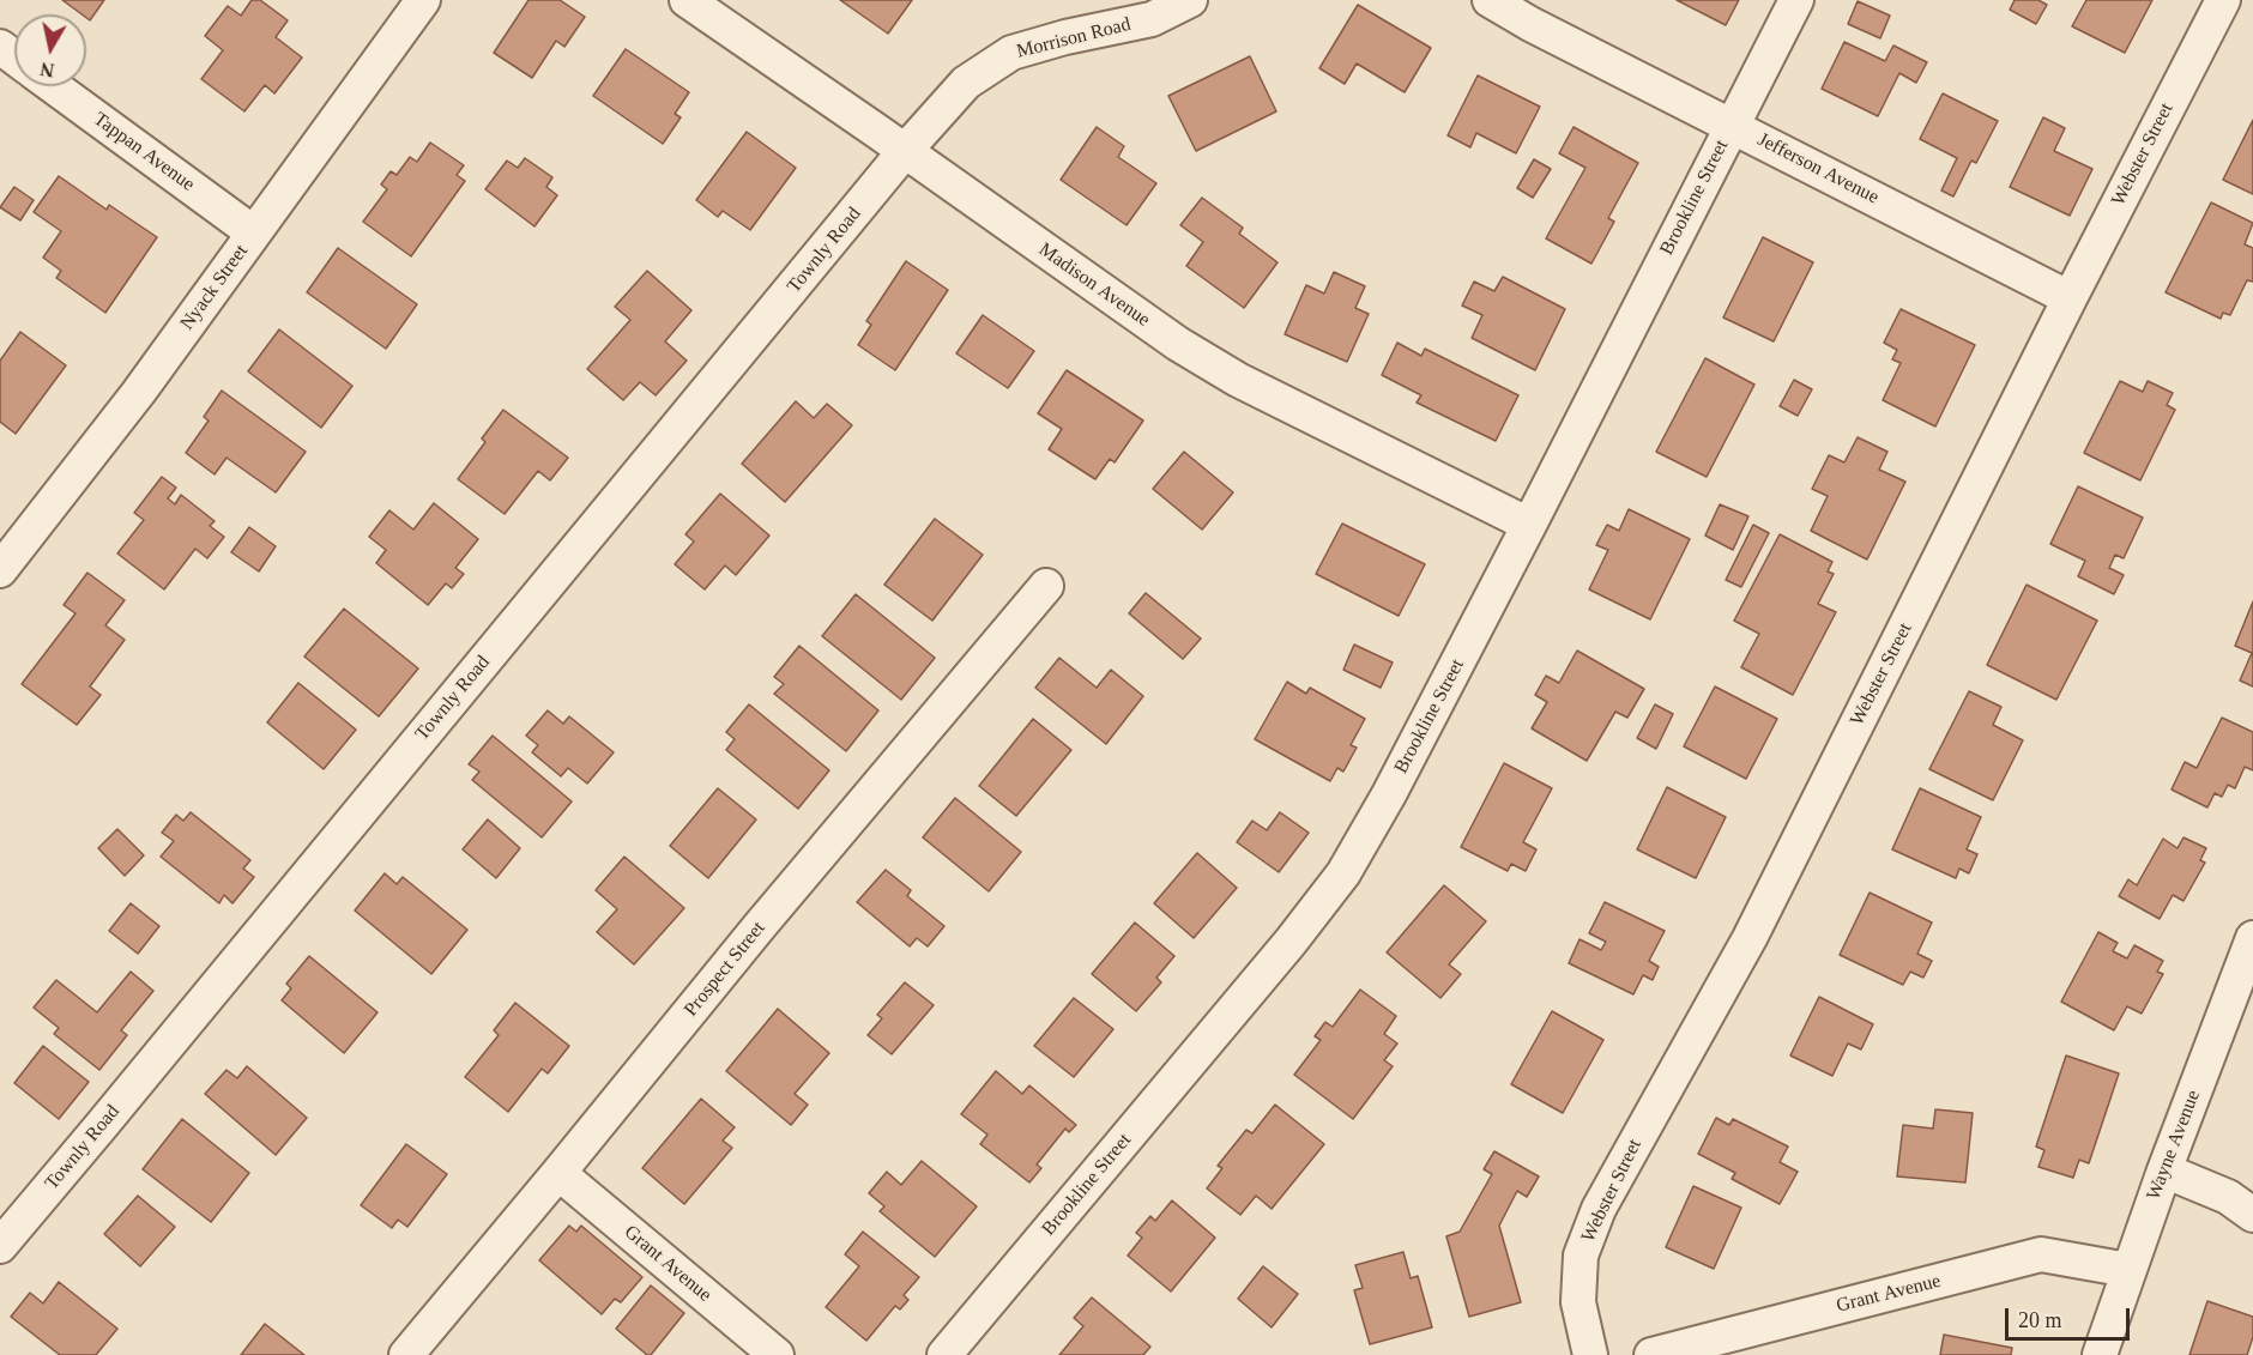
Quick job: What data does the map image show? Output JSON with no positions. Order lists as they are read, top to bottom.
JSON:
{
  "streets": {
    "street": [
      "Morrison Road",
      "Tappan Avenue",
      "Webster Street",
      "Jefferson Avenue",
      "Brookline Street",
      "Townly Road",
      "Madison Avenue",
      "Nyack Street",
      "Prospect Street",
      "Wayne Avenue",
      "Grant Avenue"
    ]
  },
  "crossings": [
    ["Morrison Road", "Townly Road"],
    ["Morrison Road", "Madison Avenue"],
    ["Tappan Avenue", "Nyack Street"],
    ["Webster Street", "Jefferson Avenue"],
    ["Jefferson Avenue", "Brookline Street"],
    ["Brookline Street", "Madison Avenue"],
    ["Townly Road", "Madison Avenue"],
    ["Prospect Street", "Grant Avenue"],
    ["Wayne Avenue", "Grant Avenue"]
  ],
  "scale_bar": "20 m",
  "north": "bottom"
}
